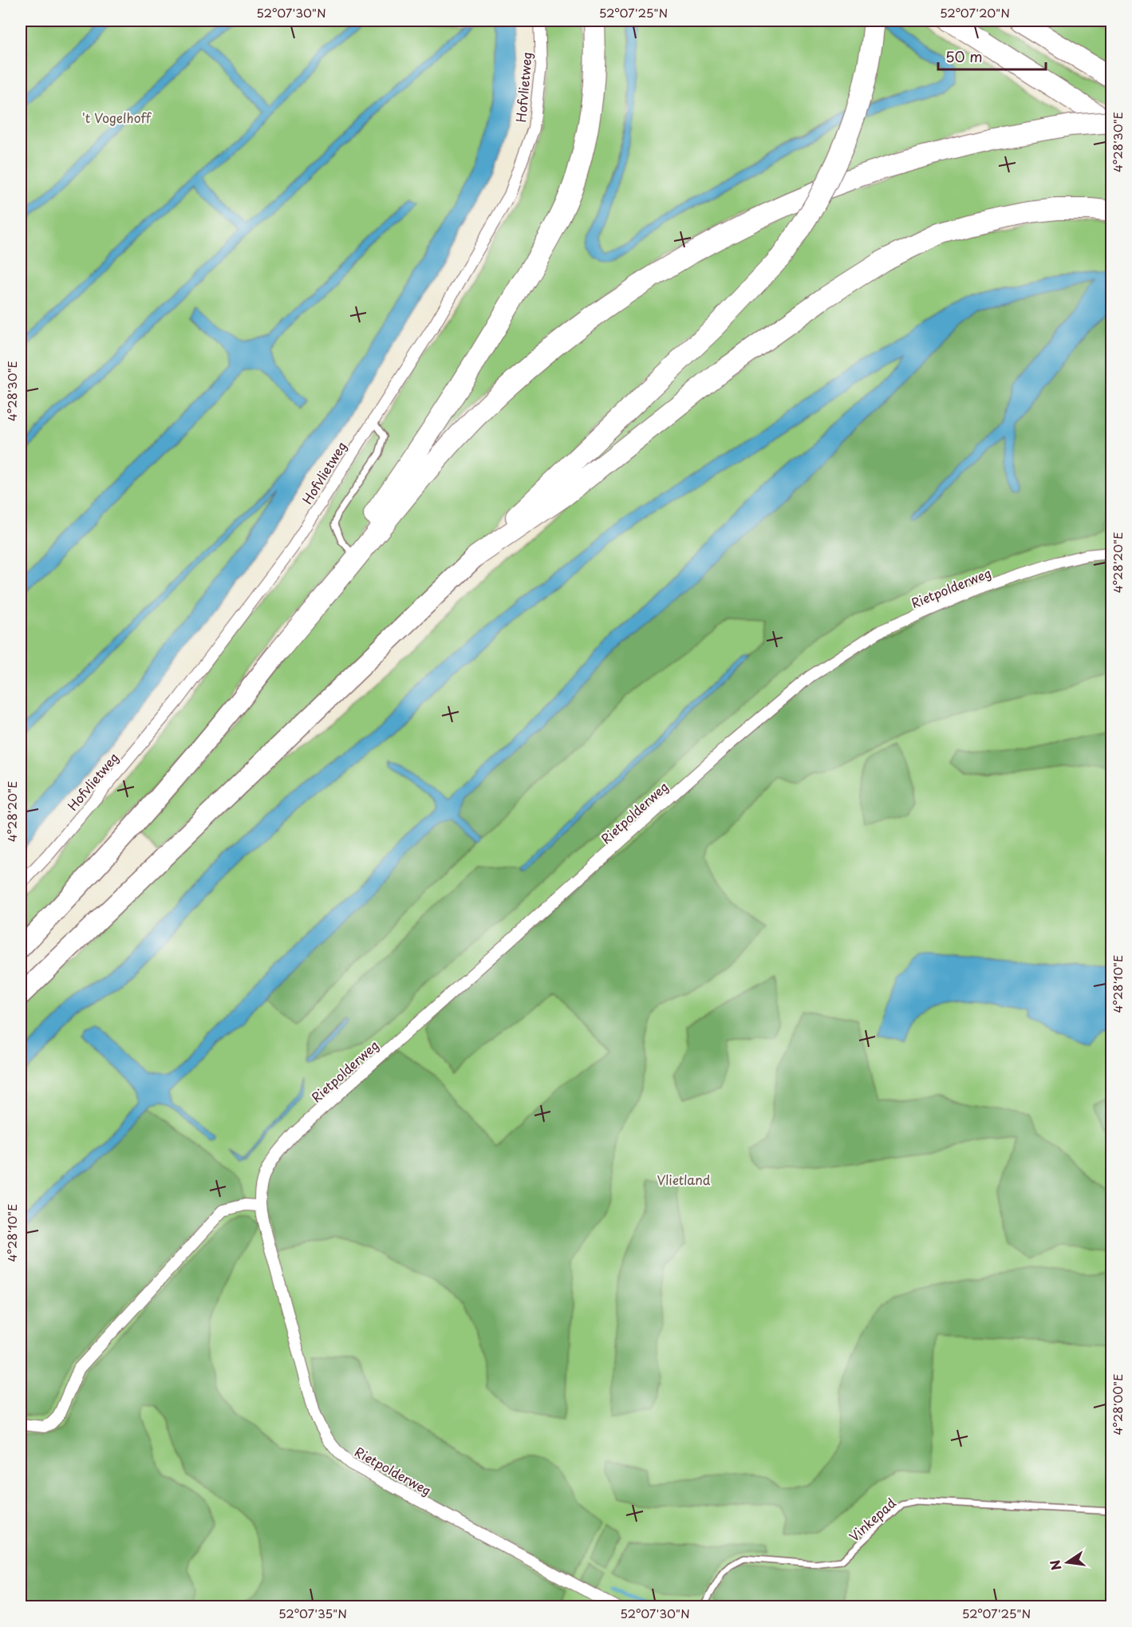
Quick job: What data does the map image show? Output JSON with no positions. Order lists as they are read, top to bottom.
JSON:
{
  "streets": {
    "street": ["Hofvlietweg", "Rietpolderweg"],
    "lane": ["Vinkepad"]
  },
  "parks": ["'t Vogelhoff", "Vlietland"],
  "scale_bar": "50 m",
  "north": "left",
  "coordinates": [
    "52°07'30\"N",
    "52°07'25\"N",
    "52°07'20\"N",
    "4°28'30\"E",
    "4°28'20\"E",
    "4°28'10\"E",
    "4°28'00\"E",
    "52°07'35\"N"
  ]
}
